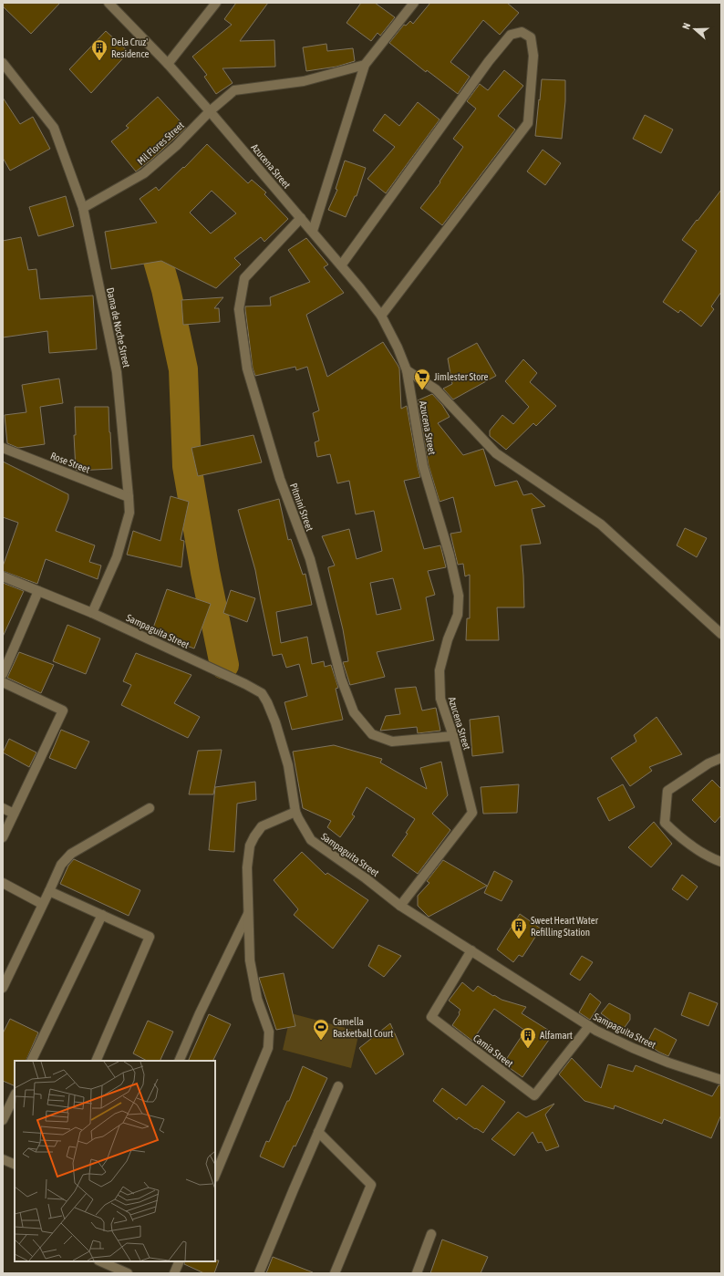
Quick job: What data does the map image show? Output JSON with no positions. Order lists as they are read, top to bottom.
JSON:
{
  "streets": {
    "street": [
      "Mil Flores Street",
      "Azucena Street",
      "Dama de Noche Street",
      "Rose Street",
      "Pitmini Street",
      "Sampaguita Street",
      "Camia Street"
    ]
  },
  "crossings": [
    ["Mil Flores Street", "Azucena Street"],
    ["Mil Flores Street", "Dama de Noche Street"],
    ["Azucena Street", "Pitmini Street"],
    ["Azucena Street", "Sampaguita Street"],
    ["Dama de Noche Street", "Rose Street"],
    ["Dama de Noche Street", "Sampaguita Street"],
    ["Sampaguita Street", "Camia Street"]
  ],
  "places": {
    "building": ["Dela Cruz' Residence", "Sweet Heart Water Refilling Station", "Alfamart"],
    "supermarket": ["Jimlester Store"],
    "sports": ["Camella Basketball Court"]
  },
  "north": "left"
}
